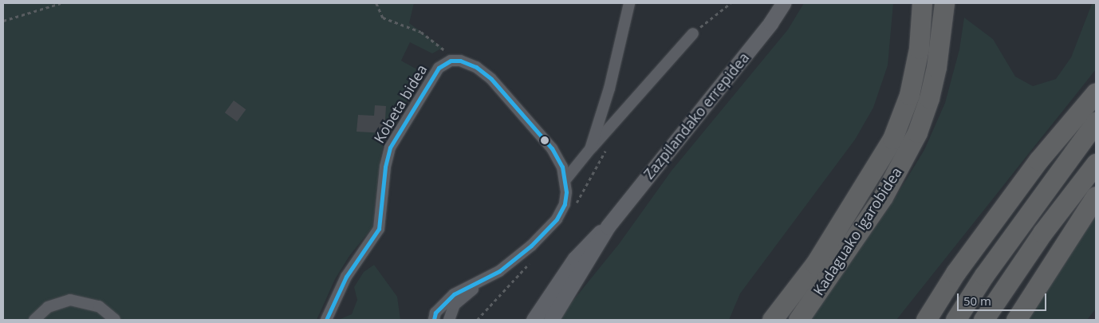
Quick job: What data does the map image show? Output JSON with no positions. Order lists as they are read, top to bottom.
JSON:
{
  "streets": {
    "highway": ["Kadaguako igarobidea"],
    "street": ["Kobeta bidea", "Zazpilandako errepidea"]
  },
  "scale_bar": "50 m"
}
